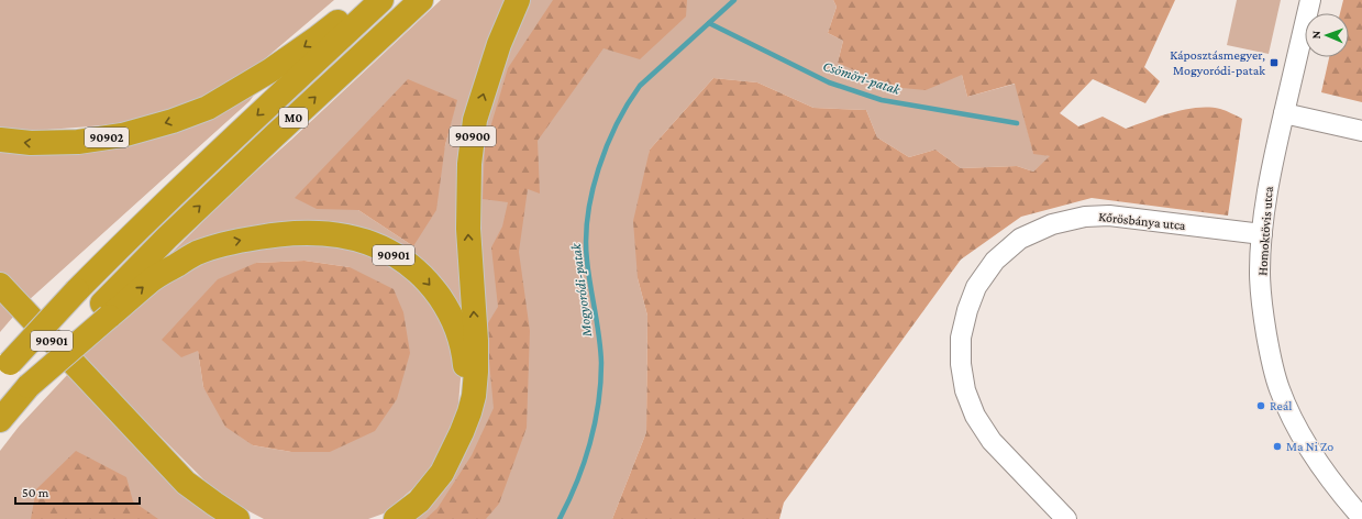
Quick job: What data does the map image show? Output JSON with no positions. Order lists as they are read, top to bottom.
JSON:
{
  "streets": {
    "highway": [
      "M0",
      "90900",
      "90902",
      "90901"
    ],
    "street": ["Kőrösbánya utca", "Homoktövis utca"]
  },
  "crossings": [
    ["M0", "90901"],
    ["90900", "90901"],
    ["Kőrösbánya utca", "Homoktövis utca"]
  ],
  "water": ["Csömöri-patak", "Mogyoródi-patak"],
  "places": {
    "transit": ["Káposztásmegyer, Mogyoródi-patak"],
    "other": ["Reál", "Ma Ni Zo"]
  },
  "scale_bar": "50 m",
  "north": "left"
}
